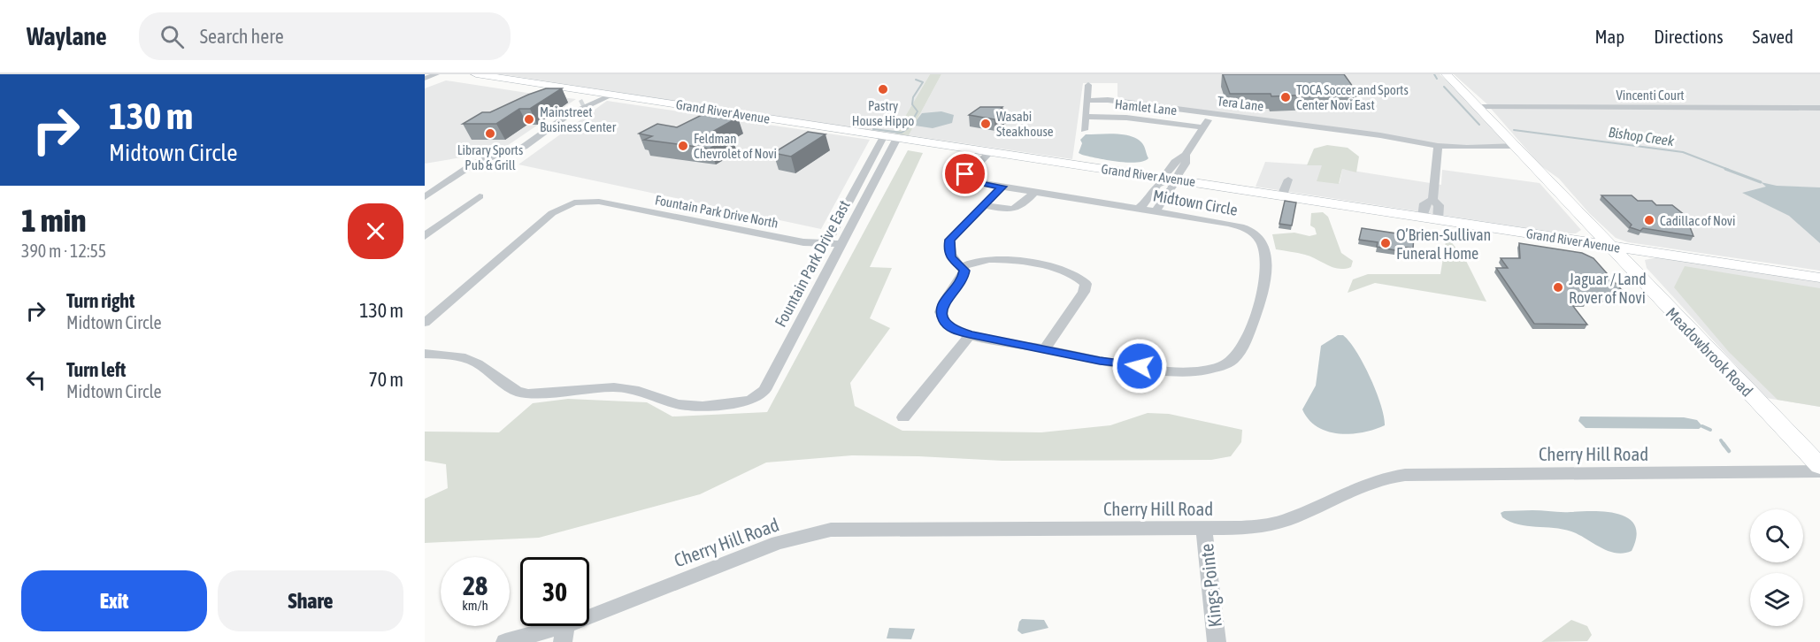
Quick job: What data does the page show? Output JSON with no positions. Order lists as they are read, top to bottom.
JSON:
{
  "streets": {
    "main road": ["Grand River Avenue", "Meadowbrook Road"],
    "street": [
      "Vincenti Court",
      "Tera Lane",
      "Hamlet Lane",
      "Midtown Circle",
      "Fountain Park Drive North",
      "Fountain Park Drive East",
      "Cherry Hill Road",
      "Kings Pointe"
    ]
  },
  "crossings": [
    ["Vincenti Court", "Meadowbrook Road"],
    ["Tera Lane", "Meadowbrook Road"],
    ["Grand River Avenue", "Midtown Circle"],
    ["Grand River Avenue", "Fountain Park Drive East"],
    ["Grand River Avenue", "Meadowbrook Road"],
    ["Fountain Park Drive North", "Fountain Park Drive East"],
    ["Cherry Hill Road", "Kings Pointe"]
  ],
  "water": ["Bishop Creek"],
  "places": [
    "Pastry House Hippo",
    "TOCA Soccer and Sports Center Novi East",
    "Mainstreet Business Center",
    "Wasabi Steakhouse",
    "Library Sports Pub & Grill",
    "Feldman Chevrolet of Novi",
    "Cadillac of Novi",
    "O’Brien-Sullivan Funeral Home",
    "Jaguar / Land Rover of Novi"
  ],
  "page": {
    "header": "Waylane",
    "search": "Search here",
    "nav": ["Map", "Directions", "Saved"],
    "turn": ["130 m", "Midtown Circle"],
    "heading": ["1 min", "390 m · 12:55"],
    "list": [
      {
        "name": "Turn right",
        "note": "Midtown Circle",
        "value": "130 m"
      },
      {
        "name": "Turn left",
        "note": "Midtown Circle",
        "value": "70 m"
      }
    ],
    "speed": "28 km/h",
    "limit": "30",
    "buttons": ["Exit", "Share"]
  }
}
